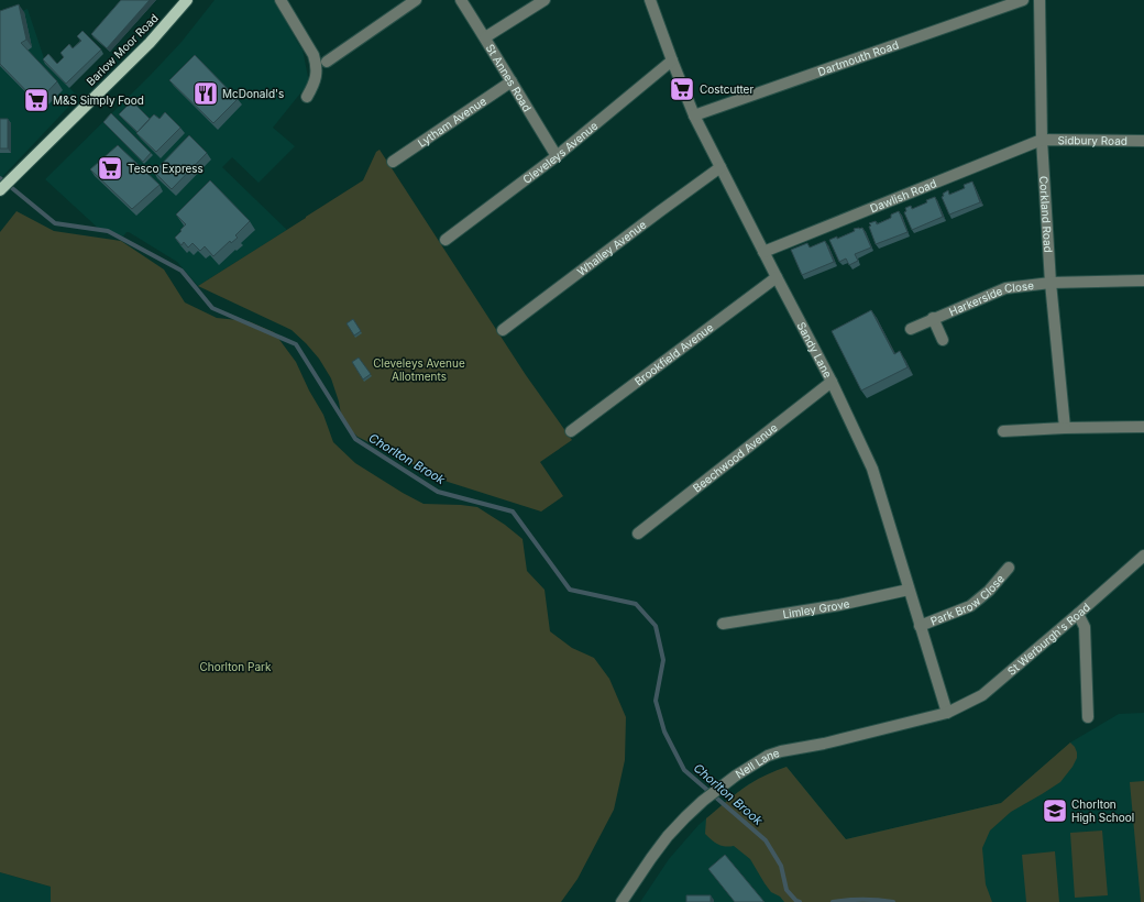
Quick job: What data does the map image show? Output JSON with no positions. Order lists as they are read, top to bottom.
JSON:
{
  "streets": {
    "main road": ["Barlow Moor Road"],
    "street": [
      "Dartmouth Road",
      "St Annes Road",
      "Lytham Avenue",
      "Sidbury Road",
      "Cleveleys Avenue",
      "Dawlish Road",
      "Corkland Road",
      "Whalley Avenue",
      "Harkerside Close",
      "Sandy Lane",
      "Brookfield Avenue",
      "Beechwood Avenue",
      "Park Brow Close",
      "Limley Grove",
      "St Werburgh's Road",
      "Nell Lane"
    ]
  },
  "crossings": [
    ["Dartmouth Road", "Sandy Lane"],
    ["St Annes Road", "Lytham Avenue"],
    ["St Annes Road", "Cleveleys Avenue"],
    ["Sidbury Road", "Dawlish Road"],
    ["Sidbury Road", "Corkland Road"],
    ["Cleveleys Avenue", "Sandy Lane"],
    ["Dawlish Road", "Corkland Road"],
    ["Dawlish Road", "Sandy Lane"],
    ["Corkland Road", "Harkerside Close"],
    ["Whalley Avenue", "Sandy Lane"],
    ["Sandy Lane", "Brookfield Avenue"],
    ["Sandy Lane", "Beechwood Avenue"],
    ["Sandy Lane", "Park Brow Close"],
    ["Sandy Lane", "Limley Grove"],
    ["Sandy Lane", "St Werburgh's Road"],
    ["Sandy Lane", "Nell Lane"],
    ["St Werburgh's Road", "Nell Lane"]
  ],
  "water": ["Chorlton Brook"],
  "parks": ["Cleveleys Avenue Allotments", "Chorlton Park"],
  "places": {
    "supermarket": ["Costcutter", "M&S Simply Food", "Tesco Express"],
    "restaurant": ["McDonald's"],
    "school or university": ["Chorlton High School"]
  }
}
